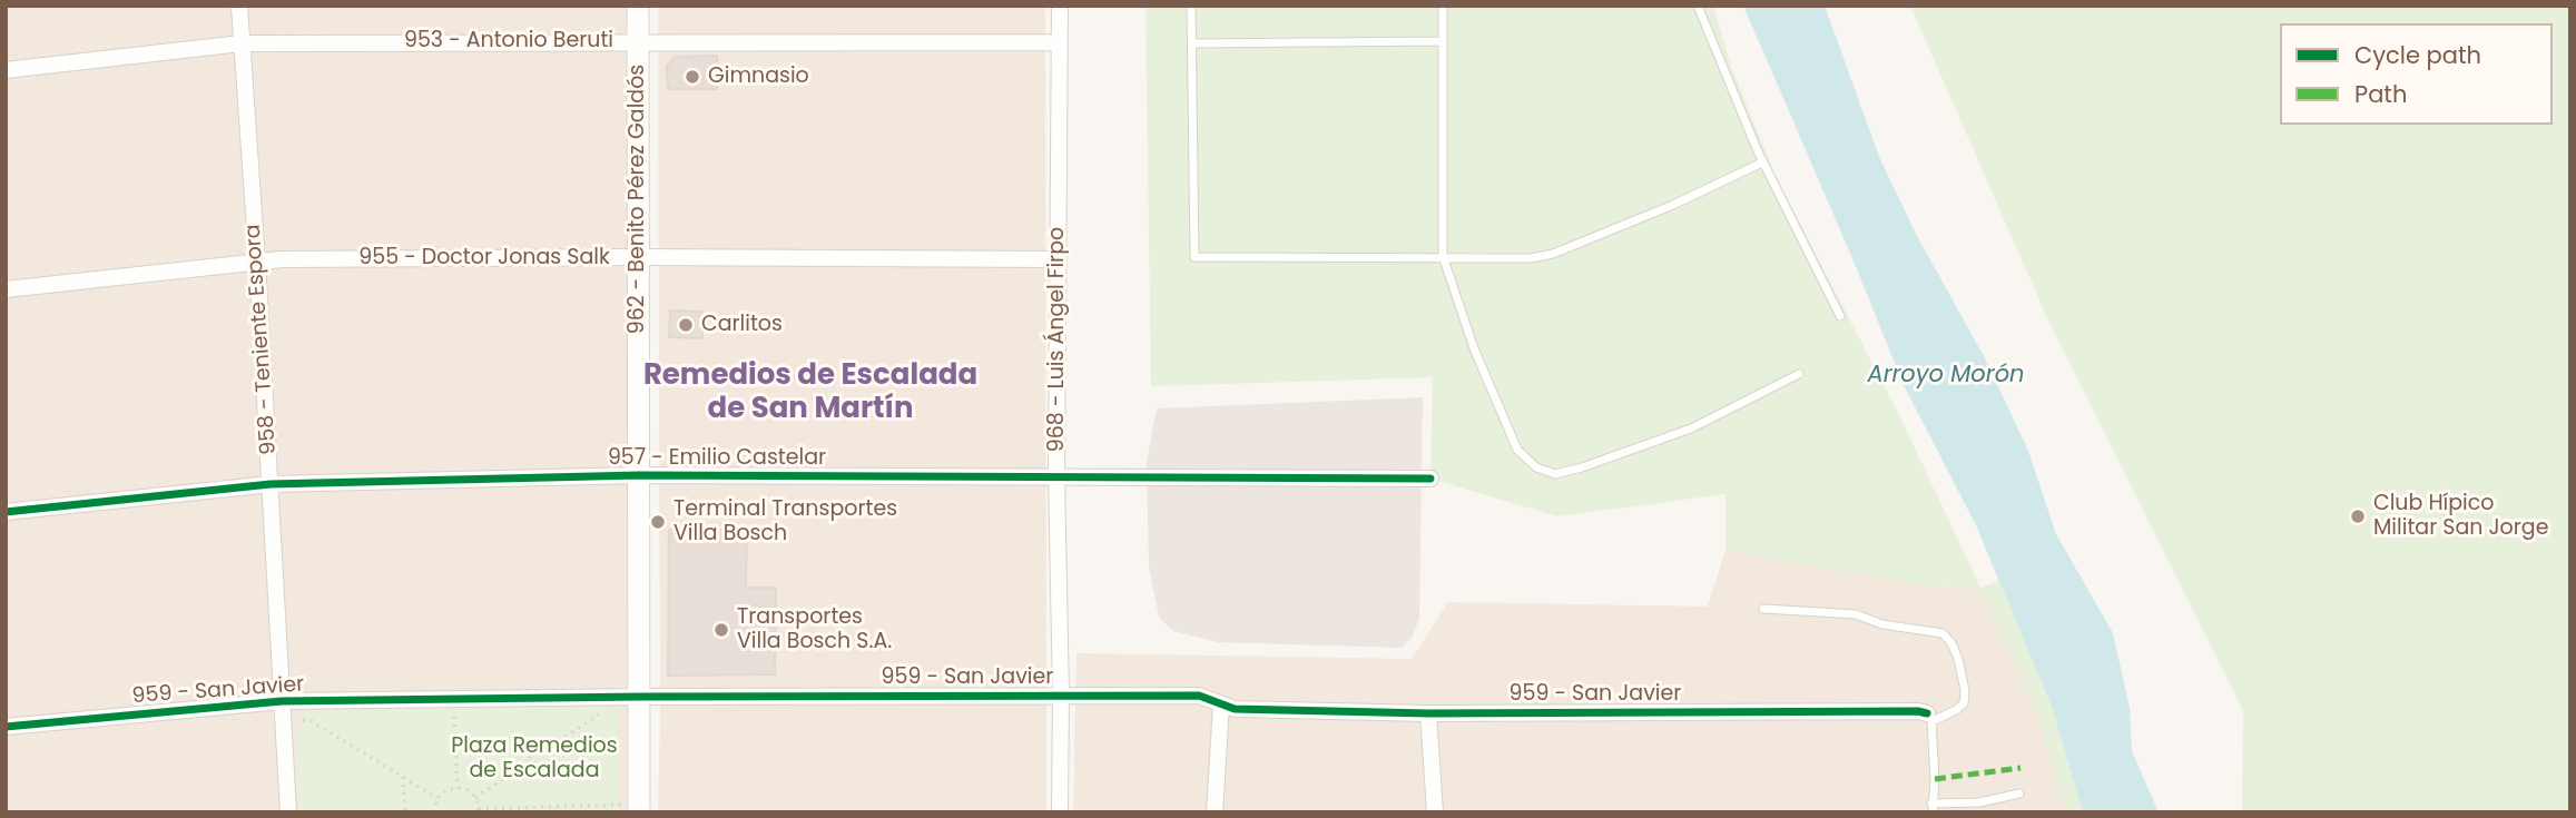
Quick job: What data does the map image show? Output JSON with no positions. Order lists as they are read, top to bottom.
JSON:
{
  "streets": {
    "main road": ["962 - Benito Pérez Galdós"],
    "street": [
      "953 - Antonio Beruti",
      "955 - Doctor Jonas Salk",
      "958 - Teniente Espora",
      "968 - Luis Ángel Firpo",
      "957 - Emilio Castelar",
      "959 - San Javier"
    ]
  },
  "crossings": [
    ["953 - Antonio Beruti", "962 - Benito Pérez Galdós"],
    ["953 - Antonio Beruti", "958 - Teniente Espora"],
    ["953 - Antonio Beruti", "968 - Luis Ángel Firpo"],
    ["962 - Benito Pérez Galdós", "955 - Doctor Jonas Salk"],
    ["962 - Benito Pérez Galdós", "957 - Emilio Castelar"],
    ["962 - Benito Pérez Galdós", "959 - San Javier"],
    ["955 - Doctor Jonas Salk", "958 - Teniente Espora"],
    ["955 - Doctor Jonas Salk", "968 - Luis Ángel Firpo"],
    ["958 - Teniente Espora", "957 - Emilio Castelar"],
    ["958 - Teniente Espora", "959 - San Javier"],
    ["968 - Luis Ángel Firpo", "957 - Emilio Castelar"],
    ["968 - Luis Ángel Firpo", "959 - San Javier"]
  ],
  "districts": ["Remedios de Escalada de San Martín"],
  "water": ["Arroyo Morón"],
  "parks": ["Plaza Remedios de Escalada"],
  "places": [
    "Gimnasio",
    "Carlitos",
    "Club Hípico Militar San Jorge",
    "Terminal Transportes Villa Bosch",
    "Transportes Villa Bosch S.A."
  ],
  "legend": ["Cycle path", "Path"]
}
